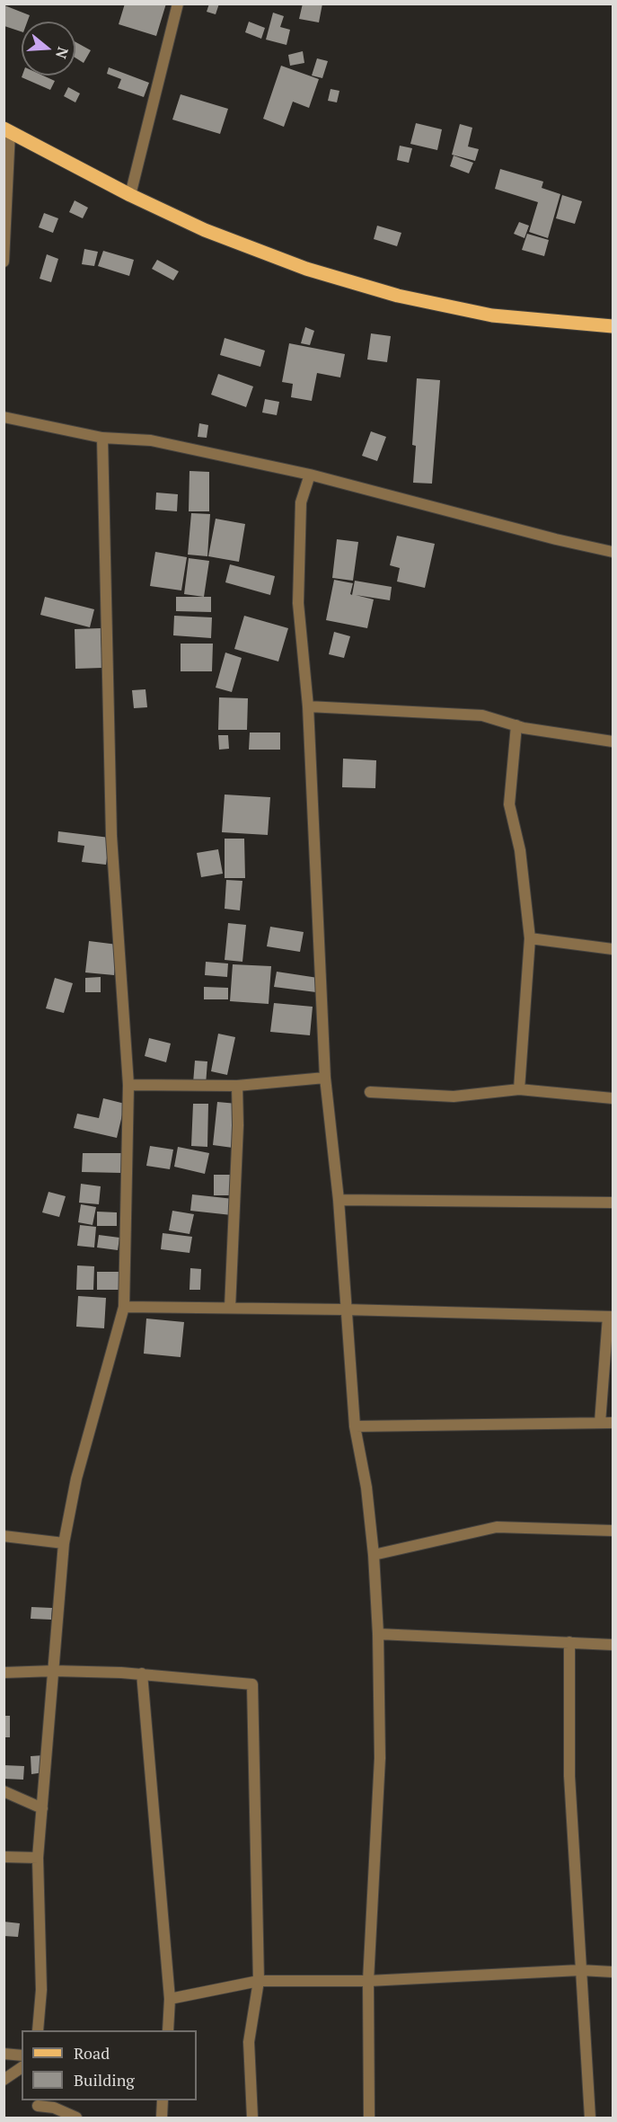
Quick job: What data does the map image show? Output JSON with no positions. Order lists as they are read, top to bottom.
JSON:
{
  "legend": ["Road", "Building"],
  "north": "right"
}
